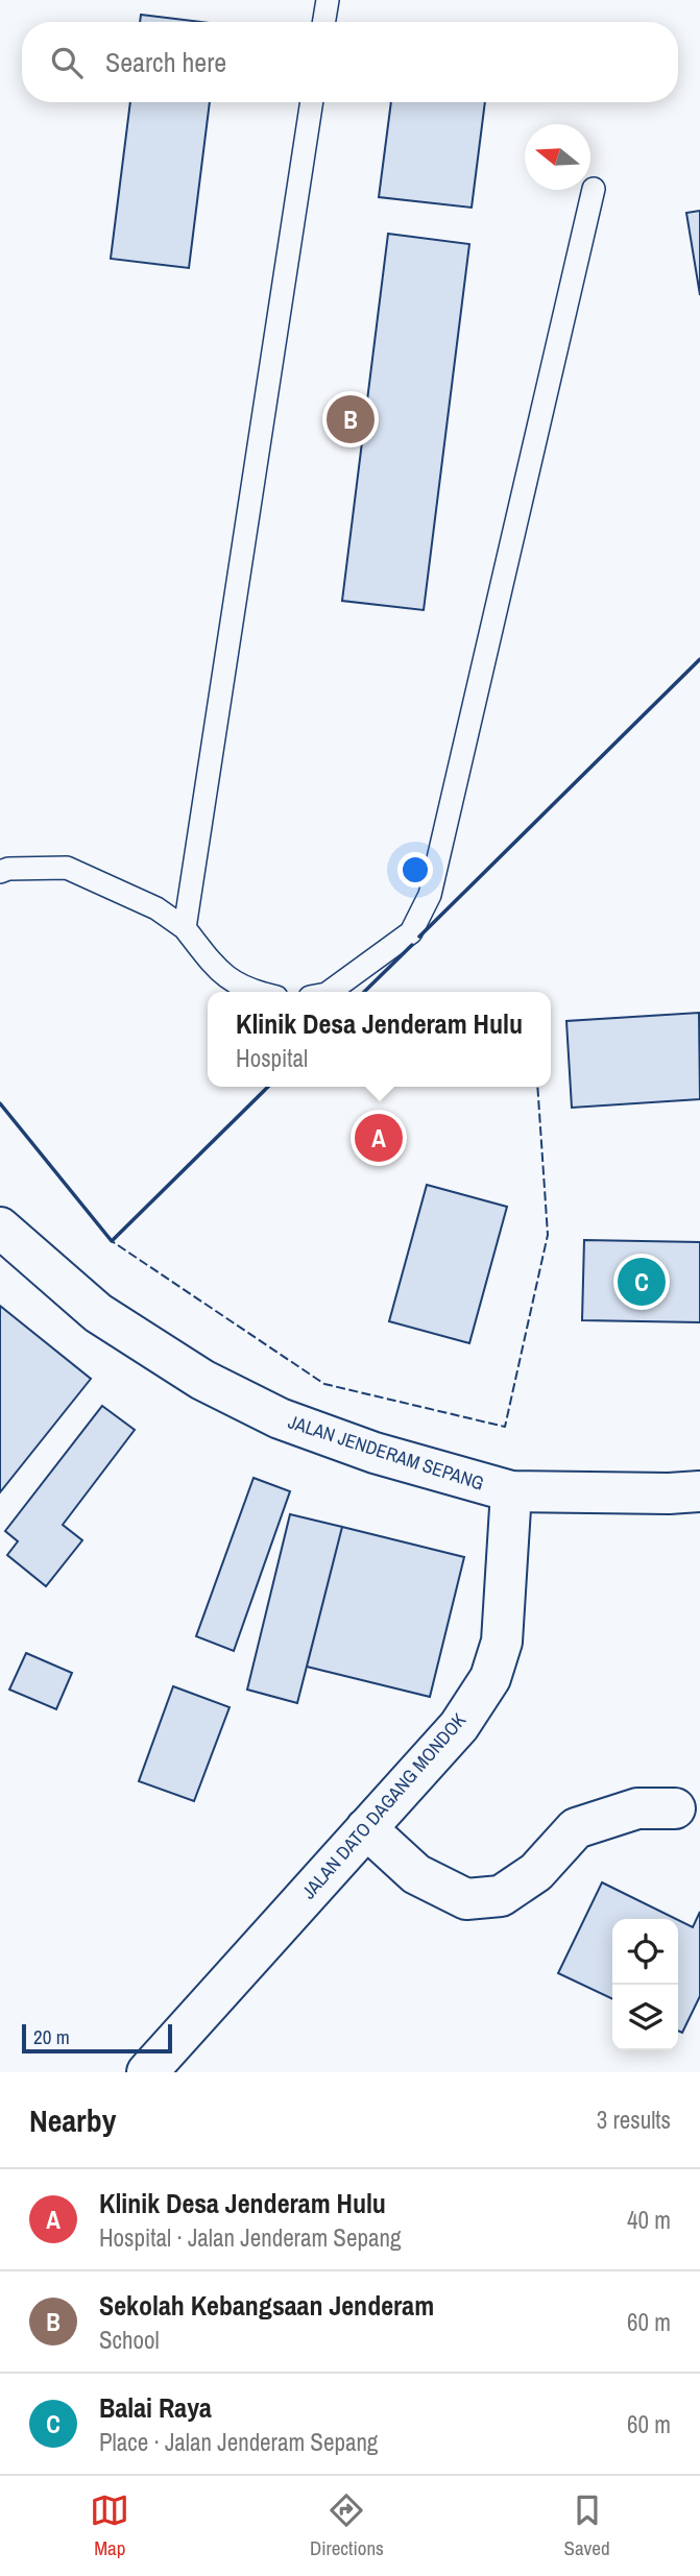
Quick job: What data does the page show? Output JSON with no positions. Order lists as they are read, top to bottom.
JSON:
{
  "streets": {
    "street": ["JALAN JENDERAM SEPANG", "JALAN DATO DAGANG MONDOK"]
  },
  "crossings": [
    ["JALAN JENDERAM SEPANG", "JALAN DATO DAGANG MONDOK"]
  ],
  "scale_bar": "20 m",
  "north": "left",
  "page": {
    "search": "Search here",
    "pins": ["B", "A", "C"],
    "popup": ["Klinik Desa Jenderam Hulu", "Hospital"],
    "scale": "20 m",
    "heading": ["Nearby", "3 results"],
    "list": [
      {
        "mark": "A",
        "name": "Klinik Desa Jenderam Hulu",
        "note": "Hospital · Jalan Jenderam Sepang",
        "value": "40 m"
      },
      {
        "mark": "B",
        "name": "Sekolah Kebangsaan Jenderam",
        "note": "School",
        "value": "60 m"
      },
      {
        "mark": "C",
        "name": "Balai Raya",
        "note": "Place · Jalan Jenderam Sepang",
        "value": "60 m"
      }
    ],
    "nav": ["Map", "Directions", "Saved"]
  }
}
